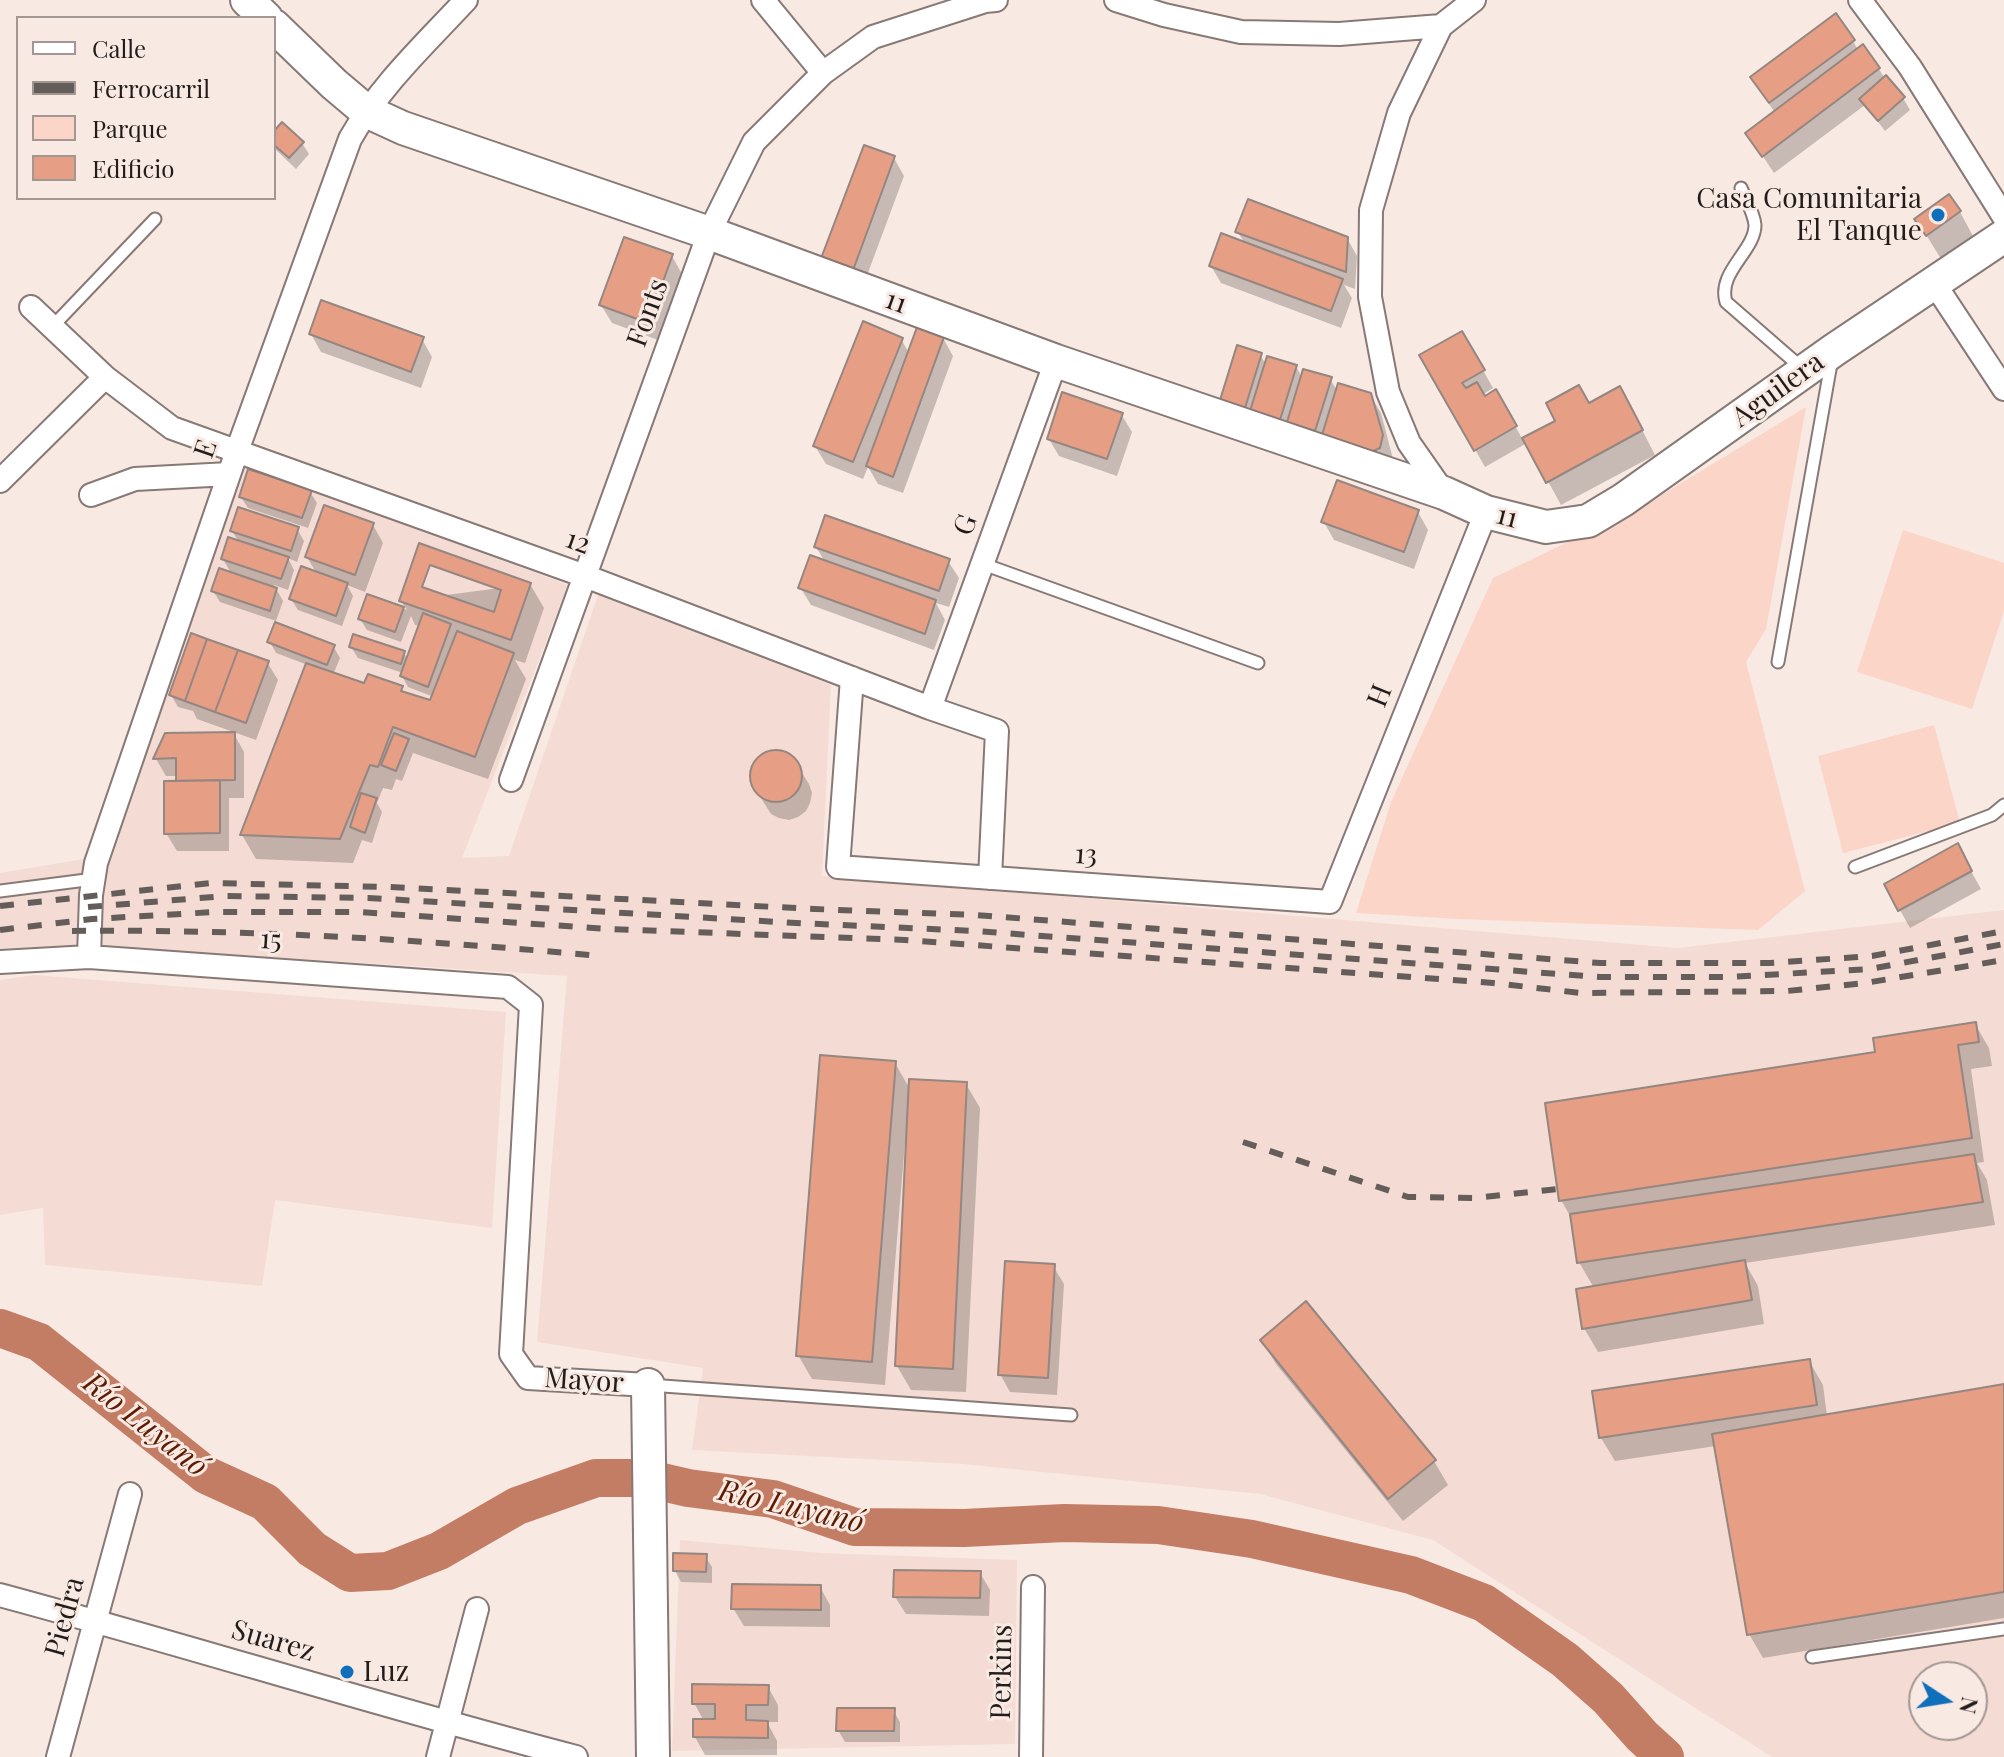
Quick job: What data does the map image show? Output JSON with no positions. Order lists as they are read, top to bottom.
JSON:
{
  "streets": {
    "street": [
      "11",
      "Fonts",
      "Aguilera",
      "E",
      "G",
      "12",
      "H",
      "13",
      "15",
      "Mayor",
      "Piedra",
      "Suarez",
      "Perkins"
    ]
  },
  "crossings": [
    ["11", "Fonts"],
    ["11", "Aguilera"],
    ["11", "E"],
    ["11", "G"],
    ["11", "H"],
    ["Fonts", "12"],
    ["E", "12"],
    ["E", "15"],
    ["G", "12"],
    ["12", "13"],
    ["H", "13"],
    ["15", "Mayor"],
    ["Piedra", "Suarez"]
  ],
  "water": ["Río Luyanó"],
  "places": ["Casa Comunitaria El Tanque", "Luz"],
  "legend": [
    "Calle",
    "Ferrocarril",
    "Parque",
    "Edificio"
  ],
  "north": "right"
}
